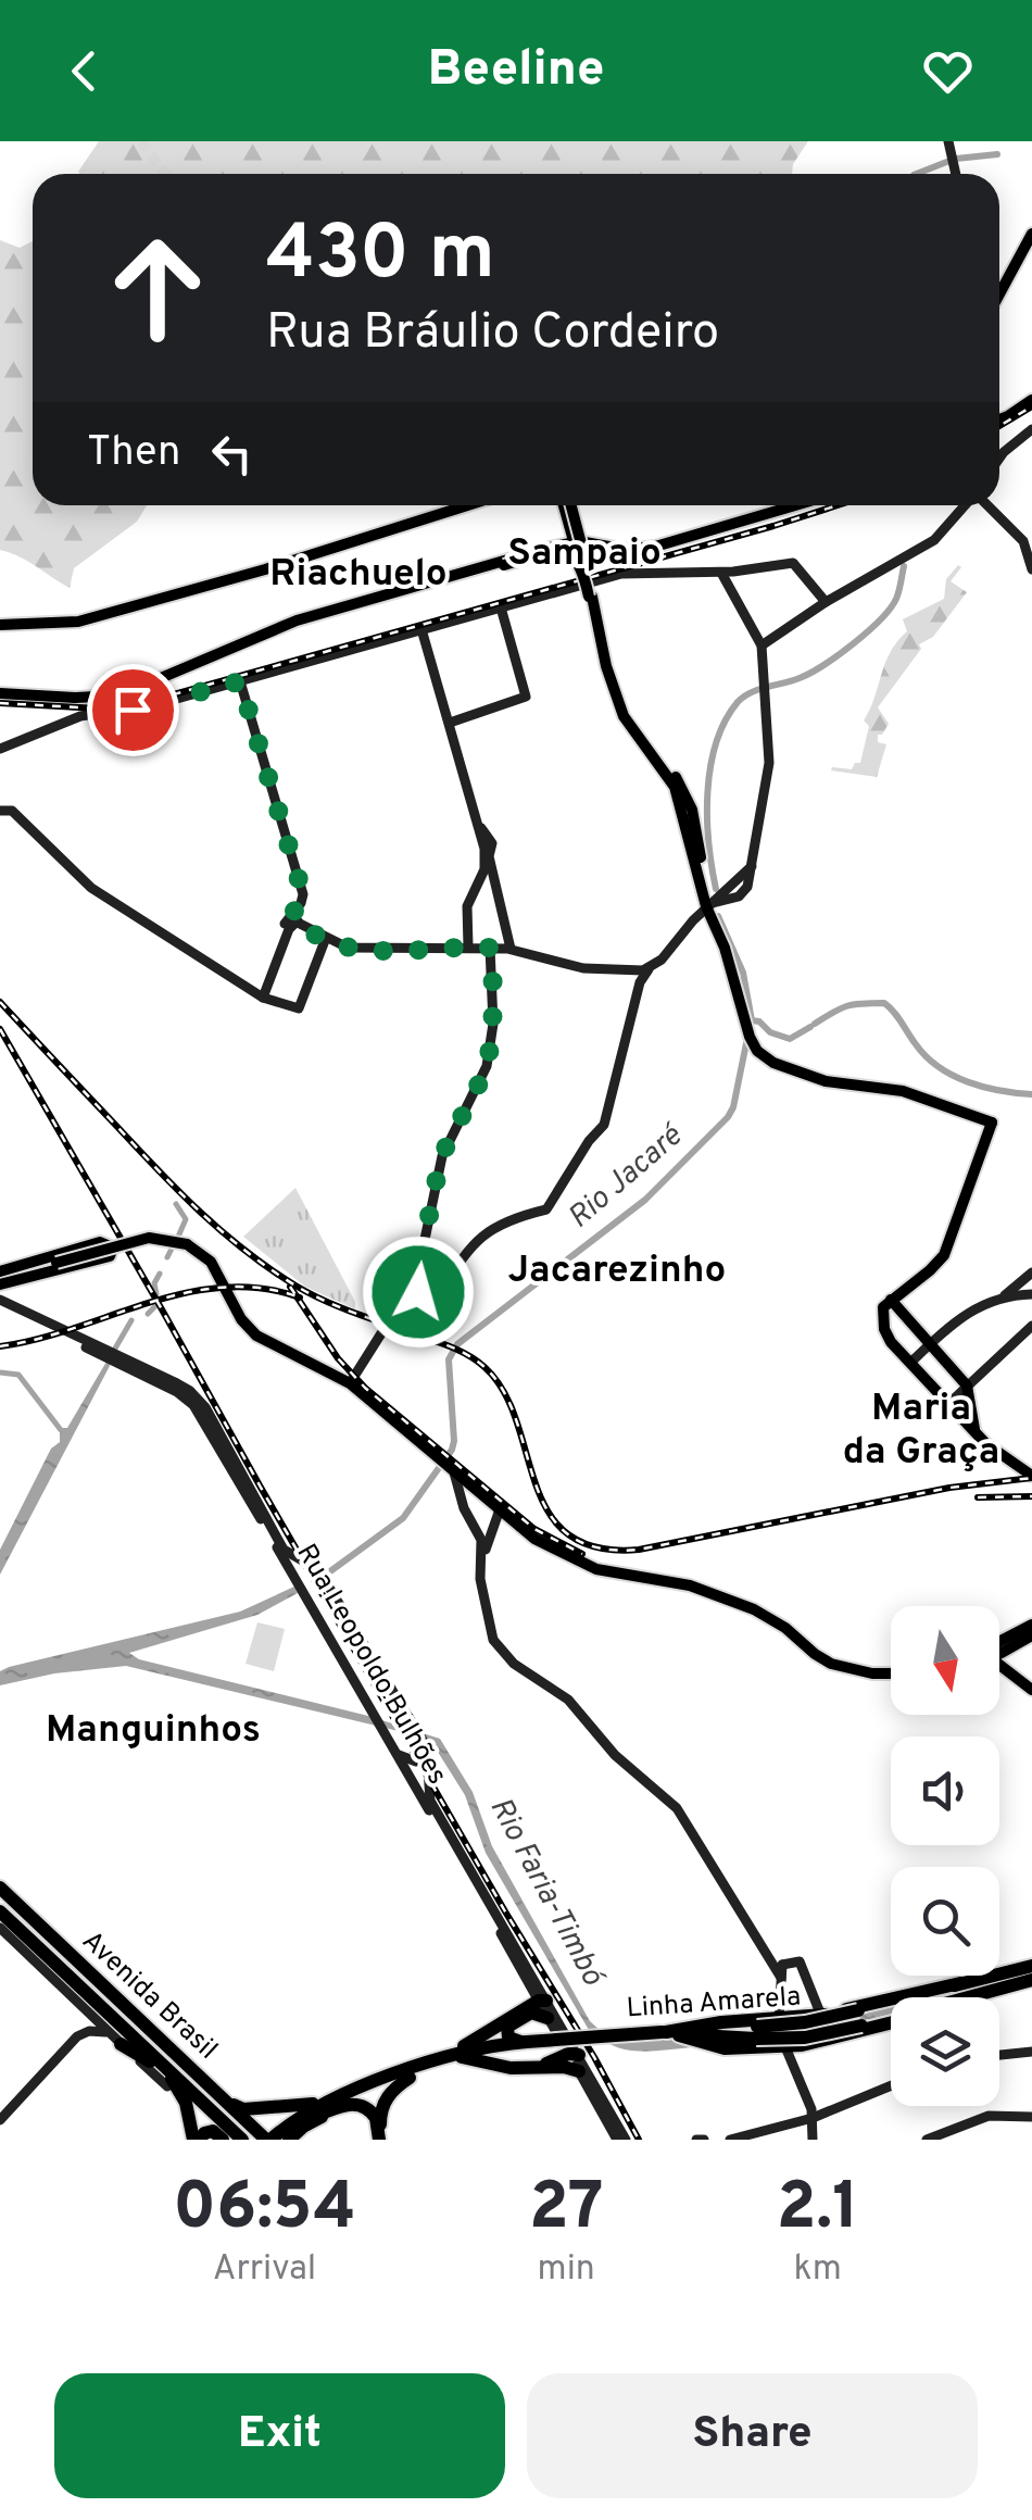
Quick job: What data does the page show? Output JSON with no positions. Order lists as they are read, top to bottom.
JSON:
{
  "streets": {
    "highway": ["Avenida Brasil", "Linha Amarela"],
    "main road": ["Rua Leopoldo Bulhões"]
  },
  "crossings": [
    ["Avenida Brasil", "Linha Amarela"]
  ],
  "districts": [
    "Sampaio",
    "Riachuelo",
    "Jacarezinho",
    "Maria da Graça",
    "Manguinhos"
  ],
  "water": ["Rio Jacaré", "Rio Faria-Timbó"],
  "north": "bottom",
  "page": {
    "header": "Beeline",
    "turn": ["430 m", "Rua Bráulio Cordeiro"],
    "then": "Then",
    "eta": [
      "06:54",
      "Arrival",
      "27",
      "min",
      "2.1",
      "km"
    ],
    "buttons": ["Exit", "Share"]
  }
}
